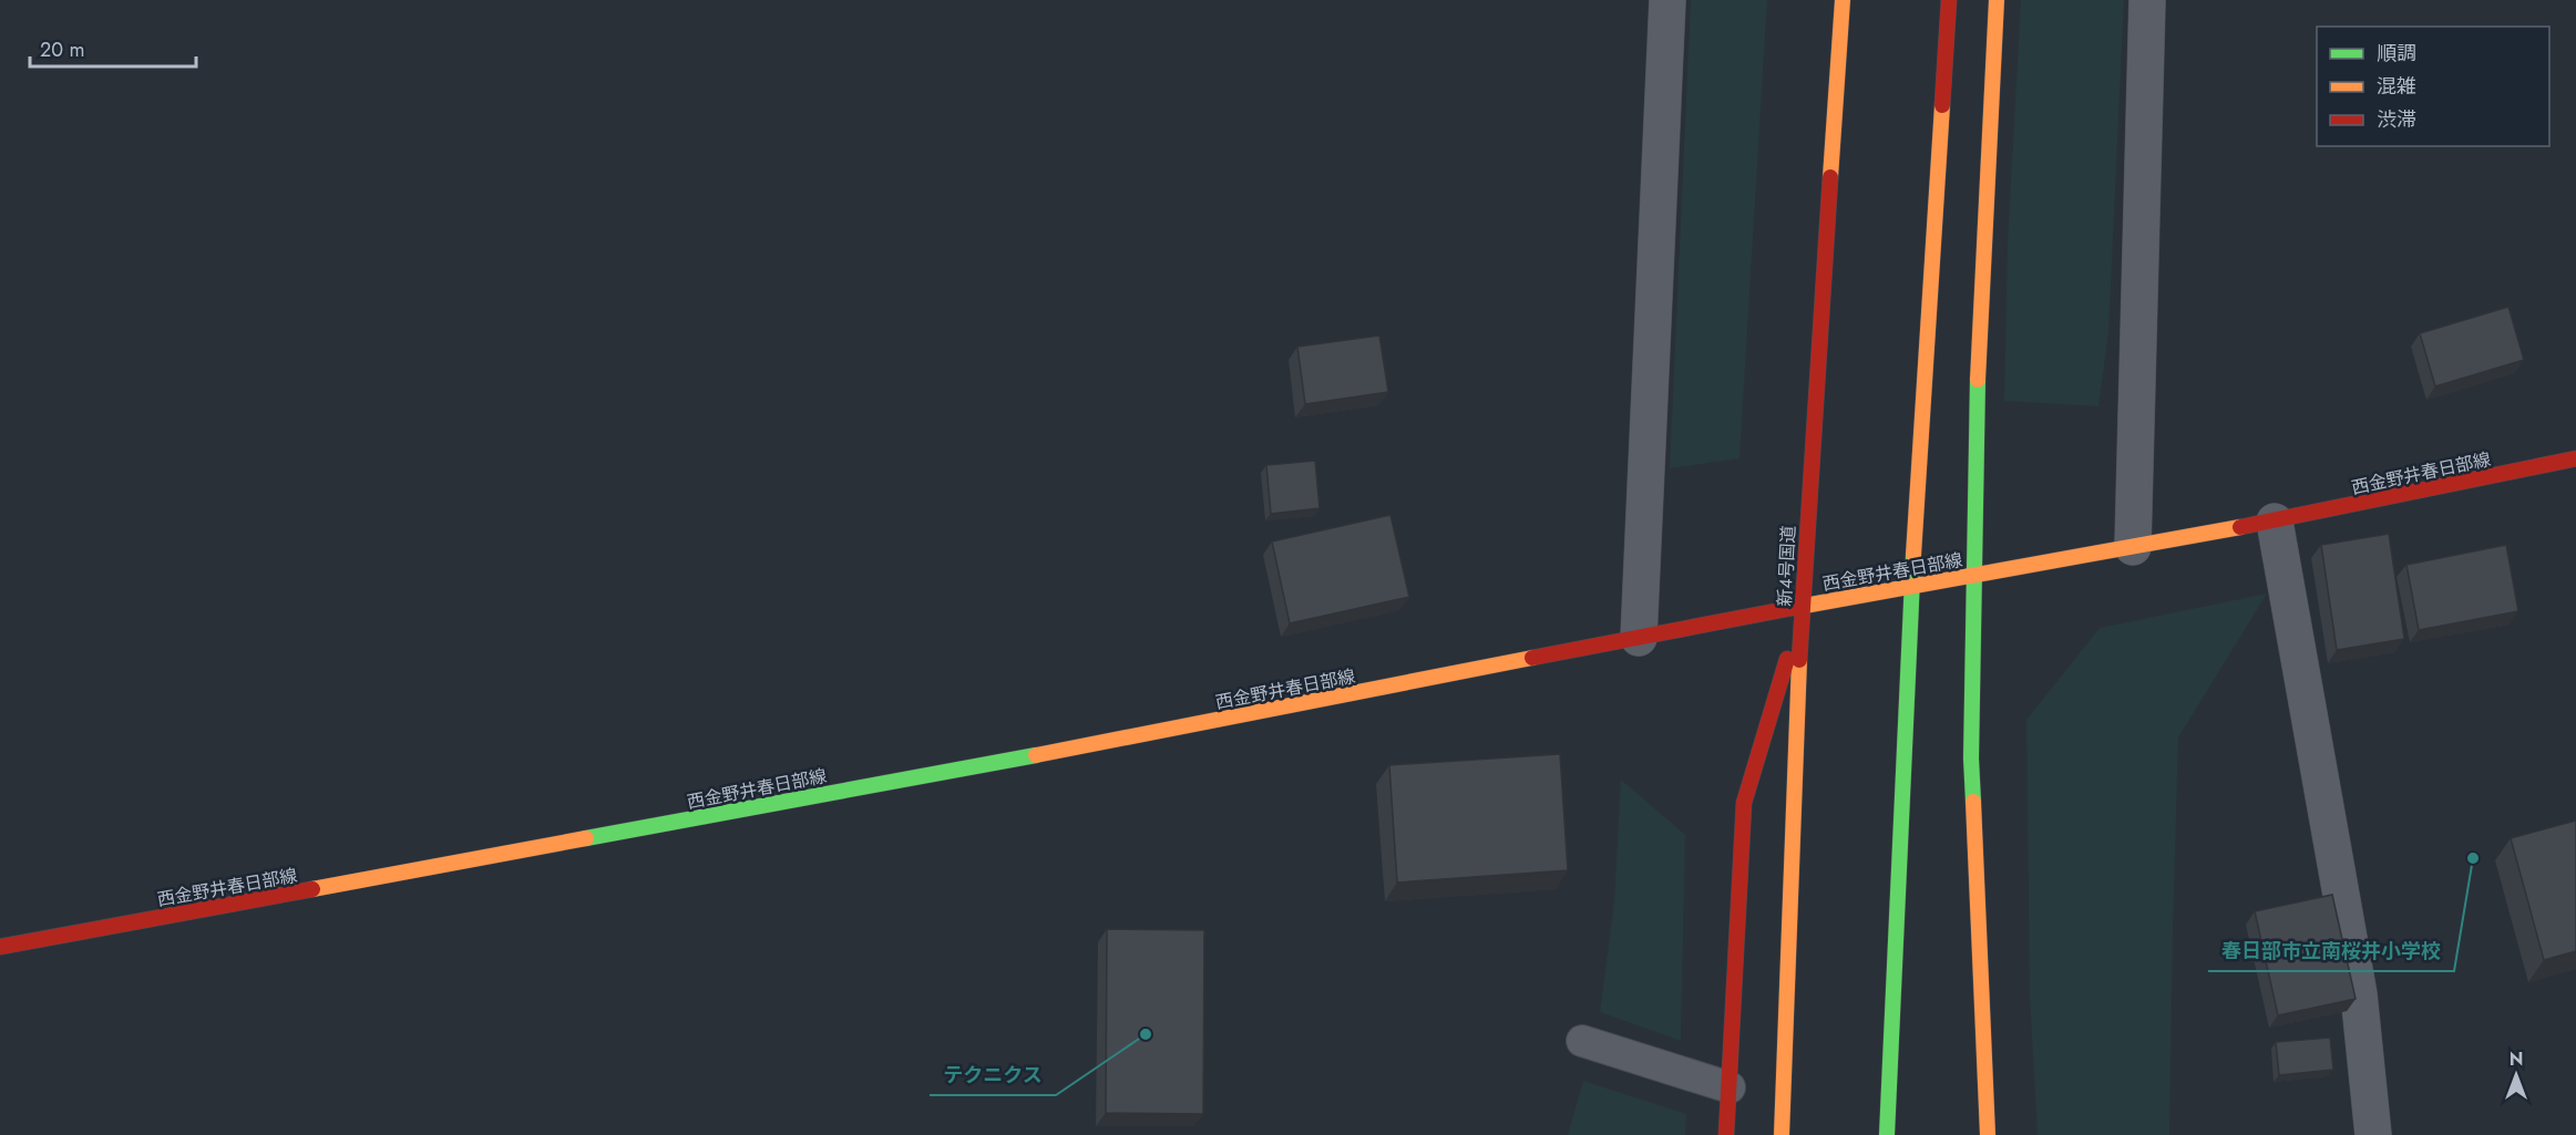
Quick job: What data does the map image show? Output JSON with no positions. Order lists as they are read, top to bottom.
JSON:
{
  "streets": {
    "main road": ["西金野井春日部線", "新4号国道"]
  },
  "crossings": [
    ["西金野井春日部線", "新4号国道"]
  ],
  "places": ["春日部市立南桜井小学校", "テクニクス"],
  "legend": ["順調", "混雑", "渋滞"],
  "scale_bar": "20 m",
  "north": "top"
}
